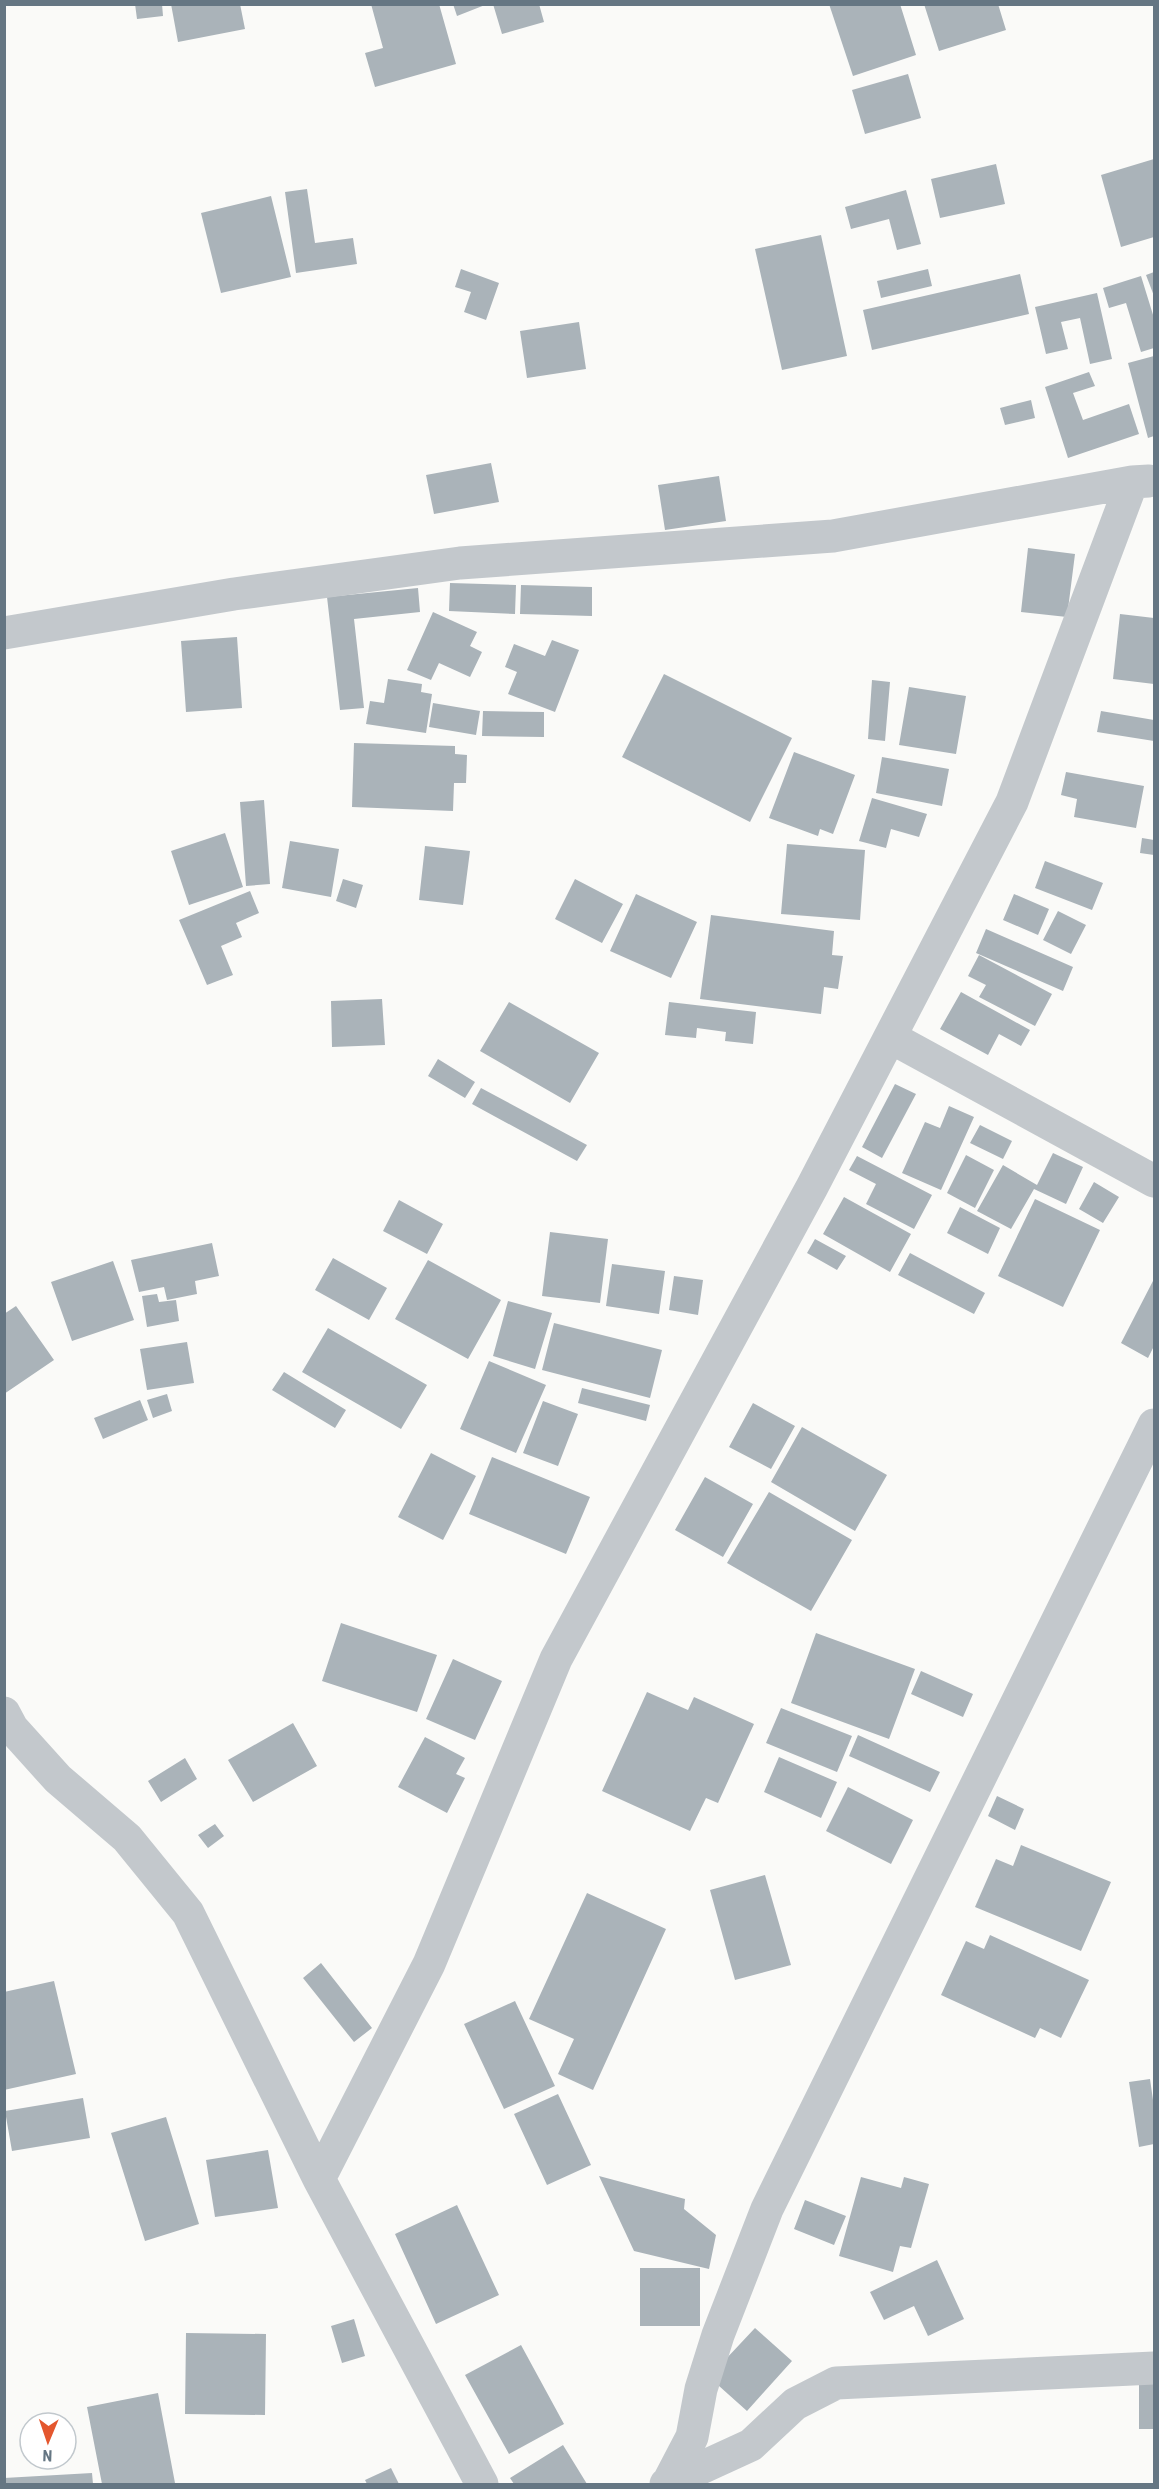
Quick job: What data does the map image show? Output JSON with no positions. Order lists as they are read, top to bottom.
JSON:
{
  "north": "bottom"
}
